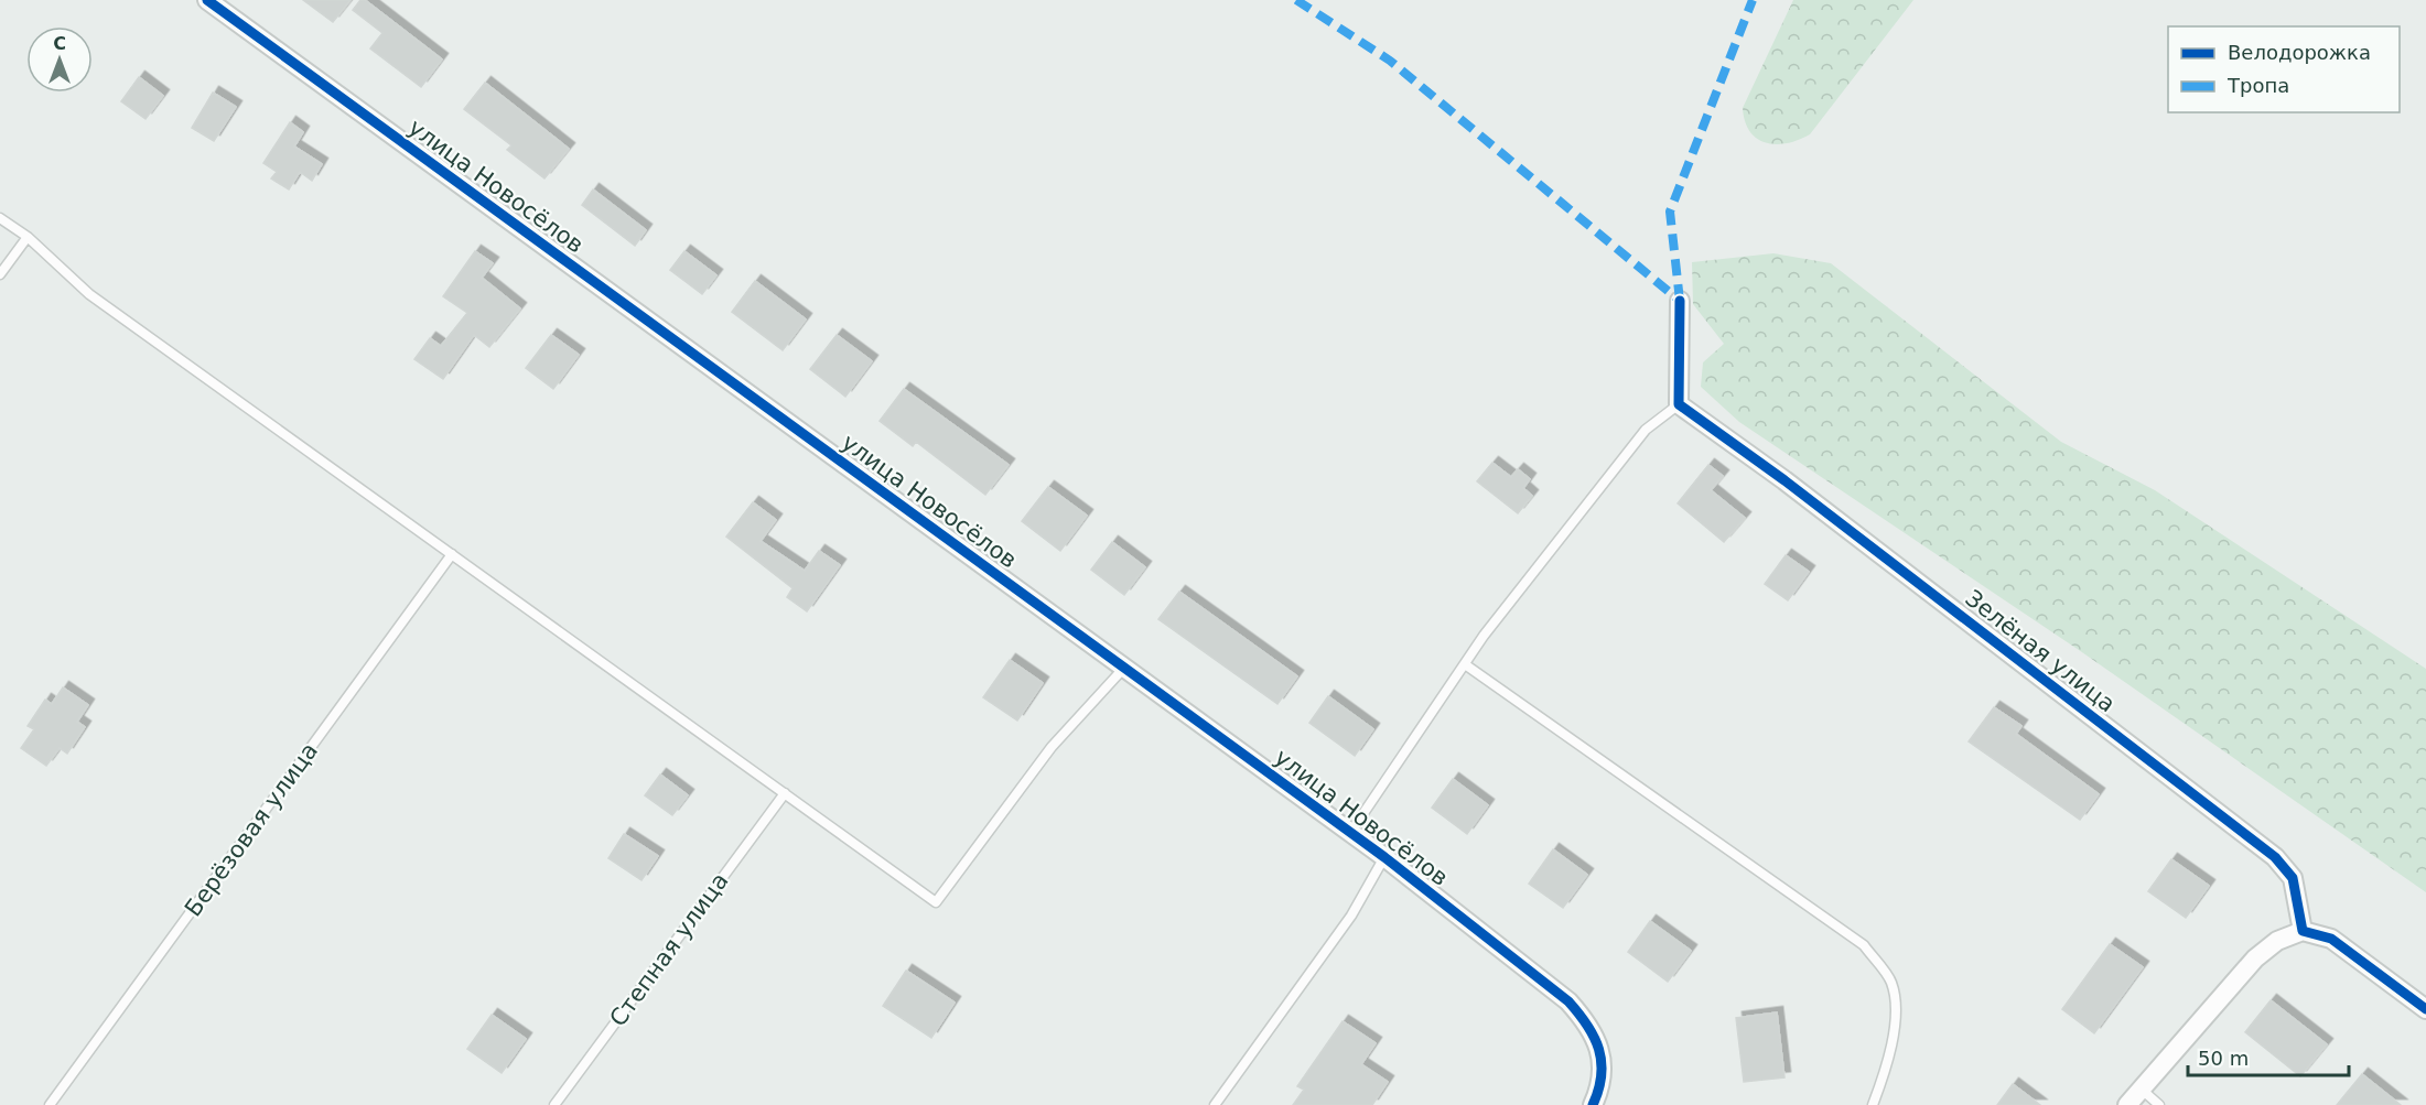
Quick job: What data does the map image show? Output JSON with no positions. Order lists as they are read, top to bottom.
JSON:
{
  "streets": {
    "street": ["улица Новосёлов", "Зелёная улица"],
    "lane": ["Берёзовая улица", "Степная улица"]
  },
  "legend": ["Велодорожка", "Тропа"],
  "scale_bar": "50 m",
  "north": "top"
}
